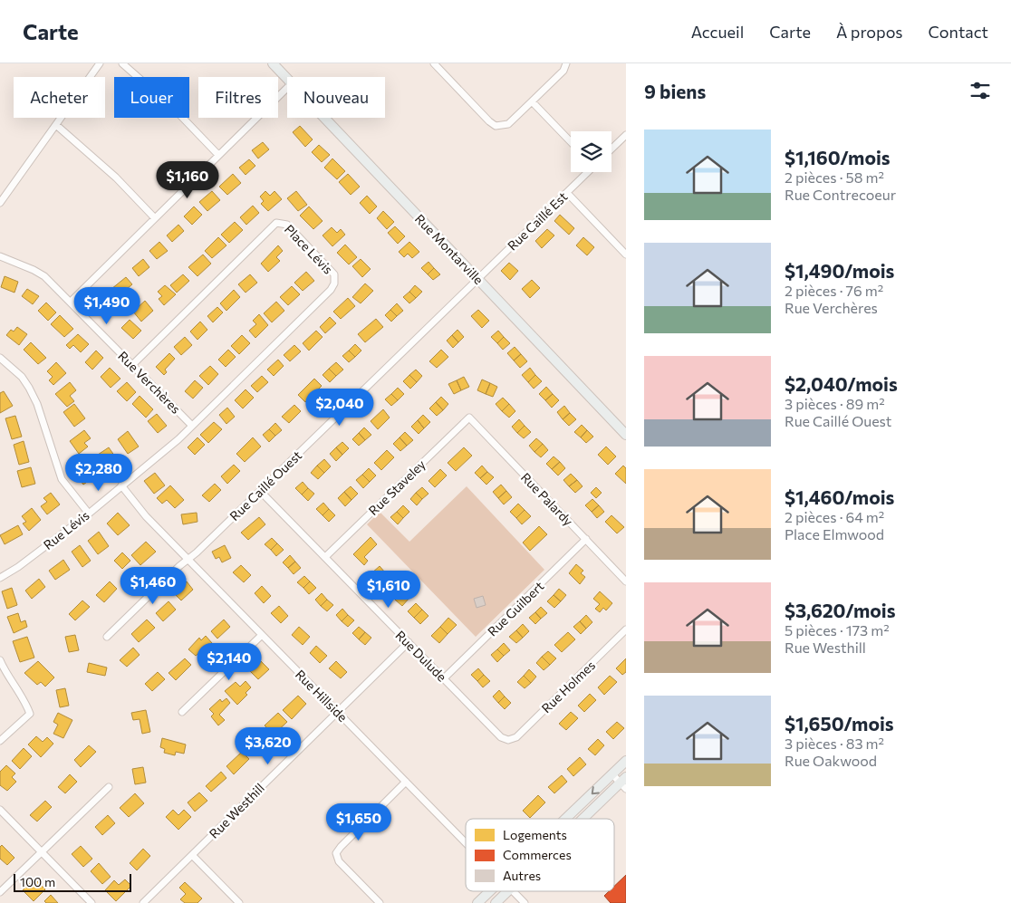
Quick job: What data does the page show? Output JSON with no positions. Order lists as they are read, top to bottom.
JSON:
{
  "streets": {
    "street": [
      "Rue Caillé Est",
      "Place Lévis",
      "Rue Montarville",
      "Rue Verchères",
      "Rue Caillé Ouest",
      "Rue Staveley",
      "Rue Palardy",
      "Rue Lévis",
      "Rue Guilbert",
      "Rue Dulude",
      "Rue Holmes",
      "Rue Hillside",
      "Rue Westhill"
    ]
  },
  "crossings": [
    ["Rue Caillé Est", "Rue Montarville"],
    ["Rue Caillé Est", "Rue Caillé Ouest"],
    ["Place Lévis", "Rue Verchères"],
    ["Place Lévis", "Rue Lévis"],
    ["Rue Montarville", "Rue Caillé Ouest"],
    ["Rue Verchères", "Rue Lévis"],
    ["Rue Caillé Ouest", "Rue Dulude"],
    ["Rue Caillé Ouest", "Rue Hillside"],
    ["Rue Staveley", "Rue Palardy"],
    ["Rue Staveley", "Rue Dulude"],
    ["Rue Palardy", "Rue Guilbert"],
    ["Rue Lévis", "Rue Hillside"],
    ["Rue Guilbert", "Rue Dulude"],
    ["Rue Dulude", "Rue Holmes"],
    ["Rue Dulude", "Rue Westhill"],
    ["Rue Hillside", "Rue Westhill"]
  ],
  "legend": ["Logements", "Commerces", "Autres"],
  "scale_bar": "100 m",
  "page": {
    "header": "Carte",
    "nav": [
      "Accueil",
      "Carte",
      "À propos",
      "Contact"
    ],
    "heading": "9 biens",
    "chip": [
      "Acheter",
      "Louer",
      "Filtres",
      "Nouveau"
    ],
    "list": [
      {
        "name": "$1,160/mois",
        "note": "2 pièces · 58 m² · Rue Contrecoeur"
      },
      {
        "name": "$1,490/mois",
        "note": "2 pièces · 76 m² · Rue Verchères"
      },
      {
        "name": "$2,040/mois",
        "note": "3 pièces · 89 m² · Rue Caillé Ouest"
      },
      {
        "name": "$1,460/mois",
        "note": "2 pièces · 64 m² · Place Elmwood"
      },
      {
        "name": "$3,620/mois",
        "note": "5 pièces · 173 m² · Rue Westhill"
      },
      {
        "name": "$1,650/mois",
        "note": "3 pièces · 83 m² · Rue Oakwood"
      }
    ],
    "price": [
      "$1,160",
      "$1,490",
      "$2,040",
      "$2,280",
      "$1,460",
      "$1,610",
      "$2,140",
      "$3,620",
      "$1,650"
    ],
    "scale": "100 m"
  }
}
